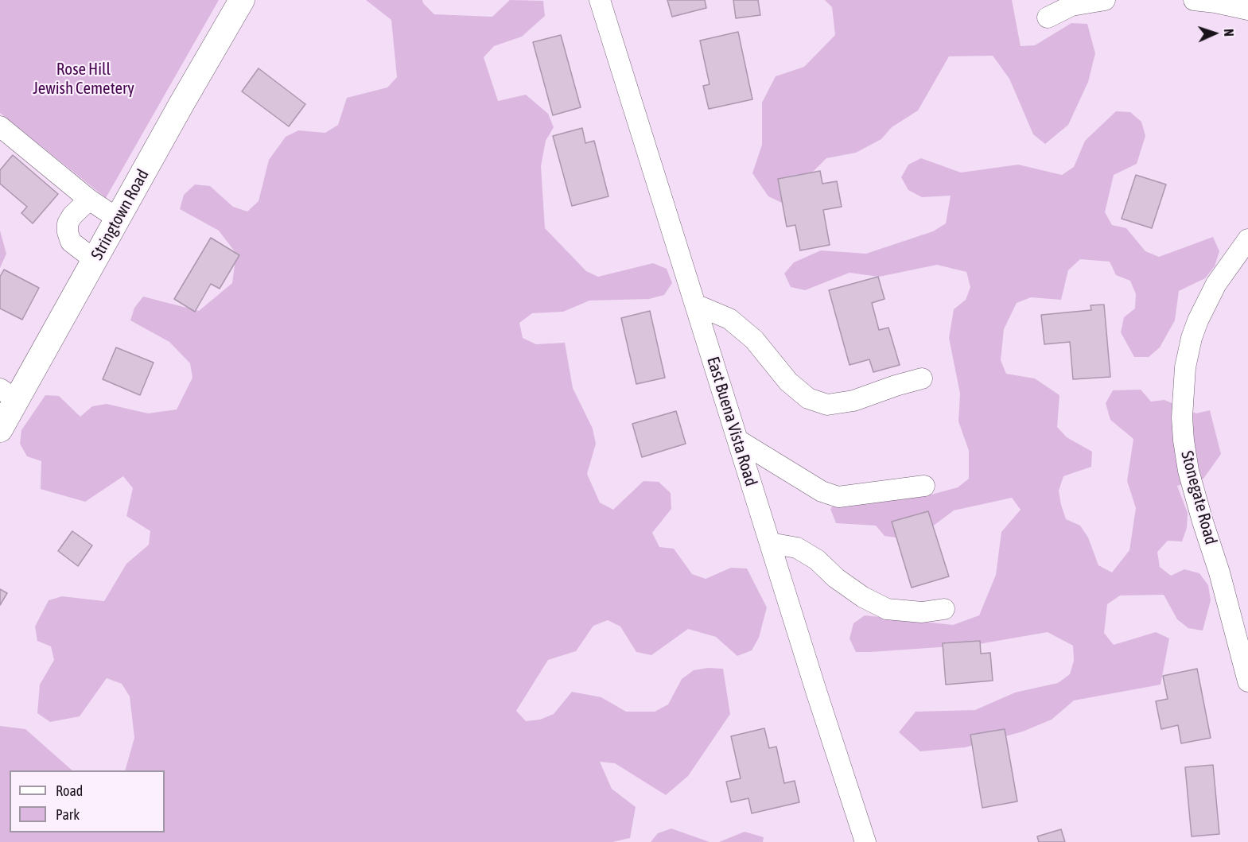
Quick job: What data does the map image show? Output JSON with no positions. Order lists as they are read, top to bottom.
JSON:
{
  "streets": {
    "main road": ["Stringtown Road"],
    "street": ["East Buena Vista Road", "Stonegate Road"]
  },
  "parks": ["Rose Hill Jewish Cemetery"],
  "legend": ["Road", "Park"],
  "north": "right"
}
